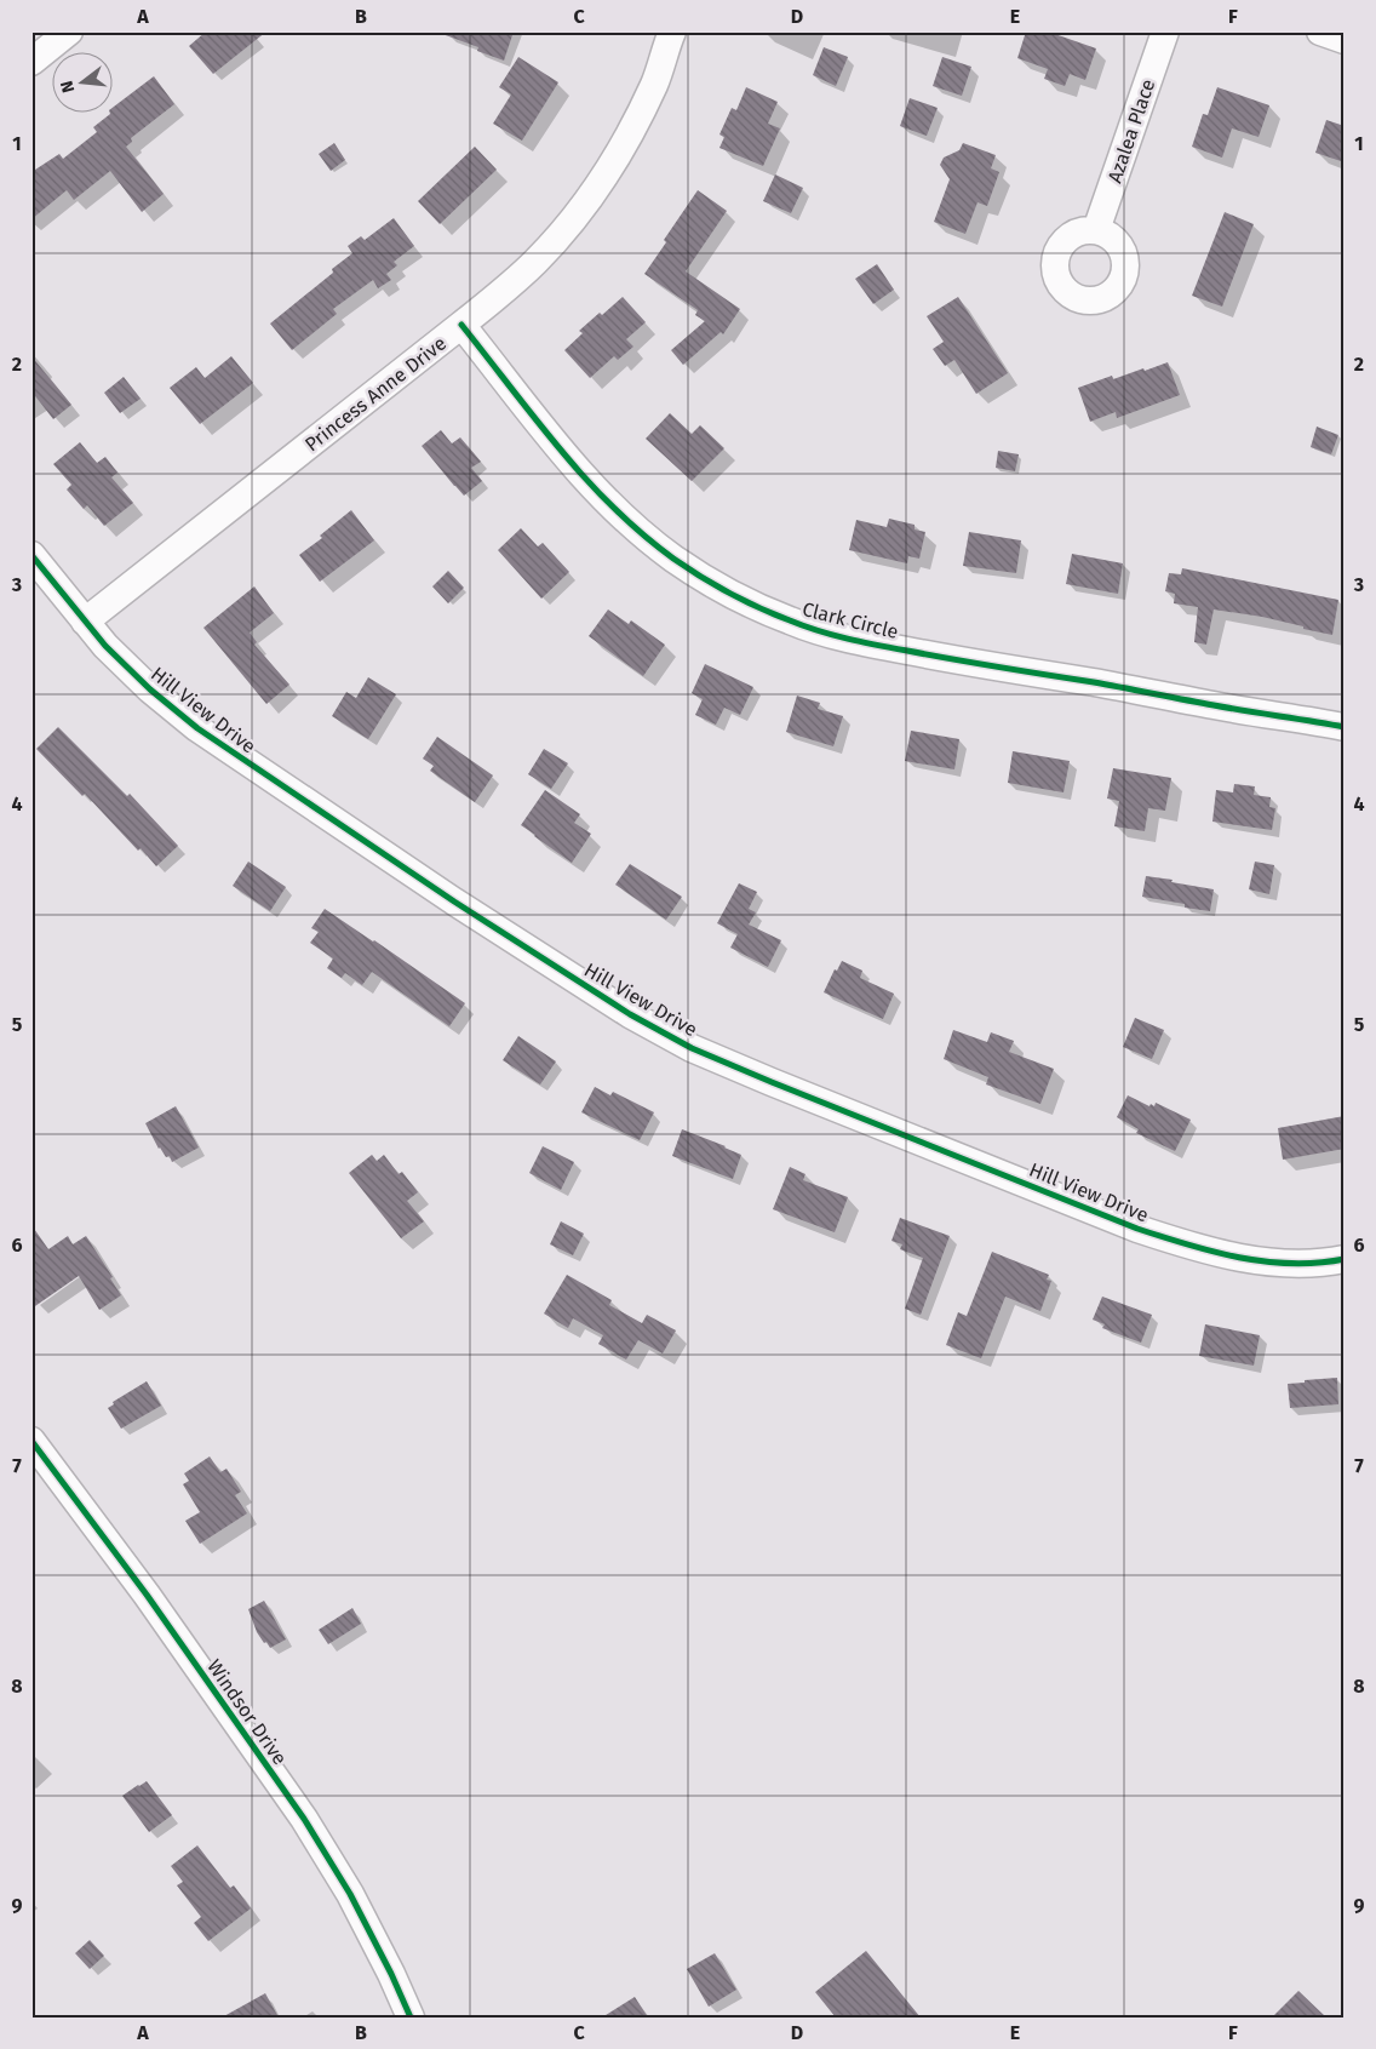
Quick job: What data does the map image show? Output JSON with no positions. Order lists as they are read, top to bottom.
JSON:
{
  "streets": {
    "street": [
      "Azalea Place",
      "Princess Anne Drive",
      "Clark Circle",
      "Hill View Drive",
      "Windsor Drive"
    ]
  },
  "crossings": [
    ["Princess Anne Drive", "Clark Circle"],
    ["Princess Anne Drive", "Hill View Drive"]
  ],
  "north": "left",
  "grid": {
    "columns": [
      "A",
      "B",
      "C",
      "D",
      "E",
      "F"
    ],
    "rows": [
      "1",
      "2",
      "3",
      "4",
      "5",
      "6",
      "7",
      "8",
      "9"
    ]
  }
}
